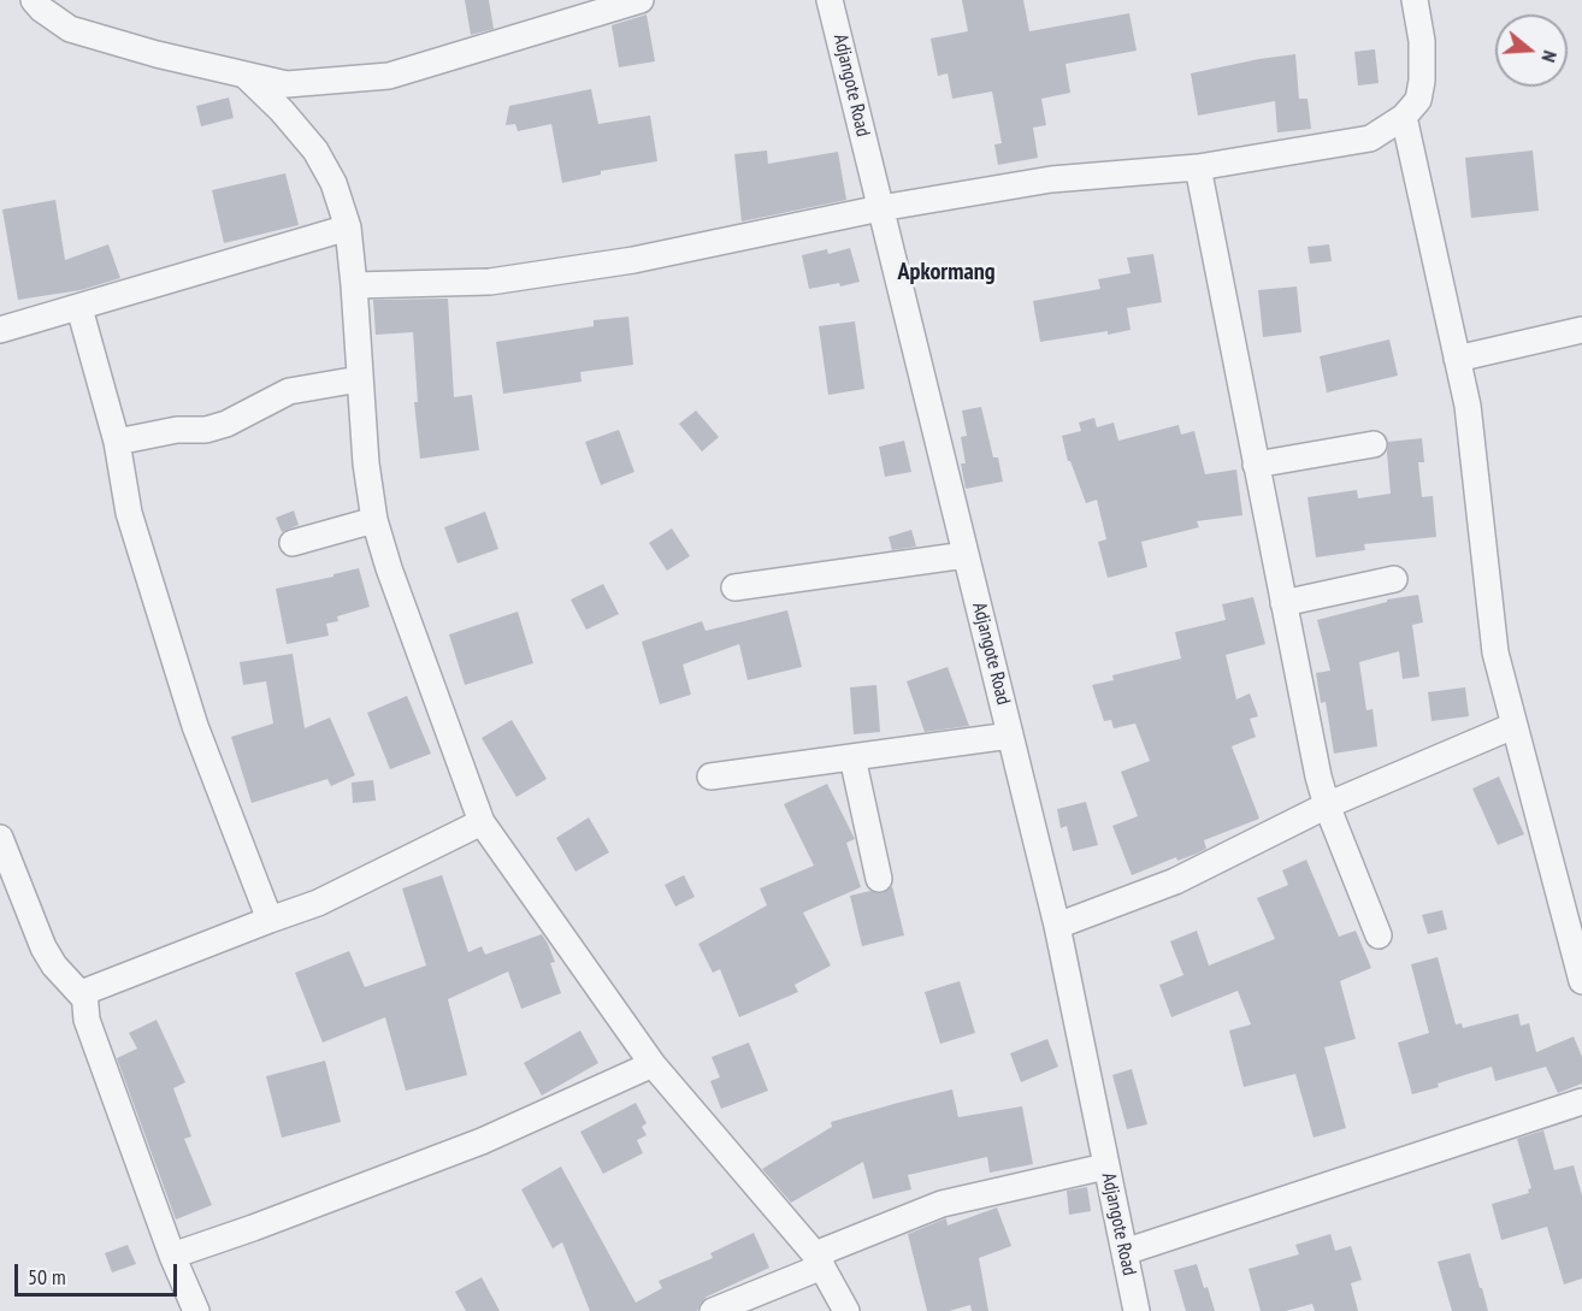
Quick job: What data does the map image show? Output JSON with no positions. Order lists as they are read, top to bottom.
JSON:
{
  "streets": {
    "street": ["Adjangote Road"]
  },
  "districts": ["Apkormang"],
  "scale_bar": "50 m",
  "north": "right"
}
